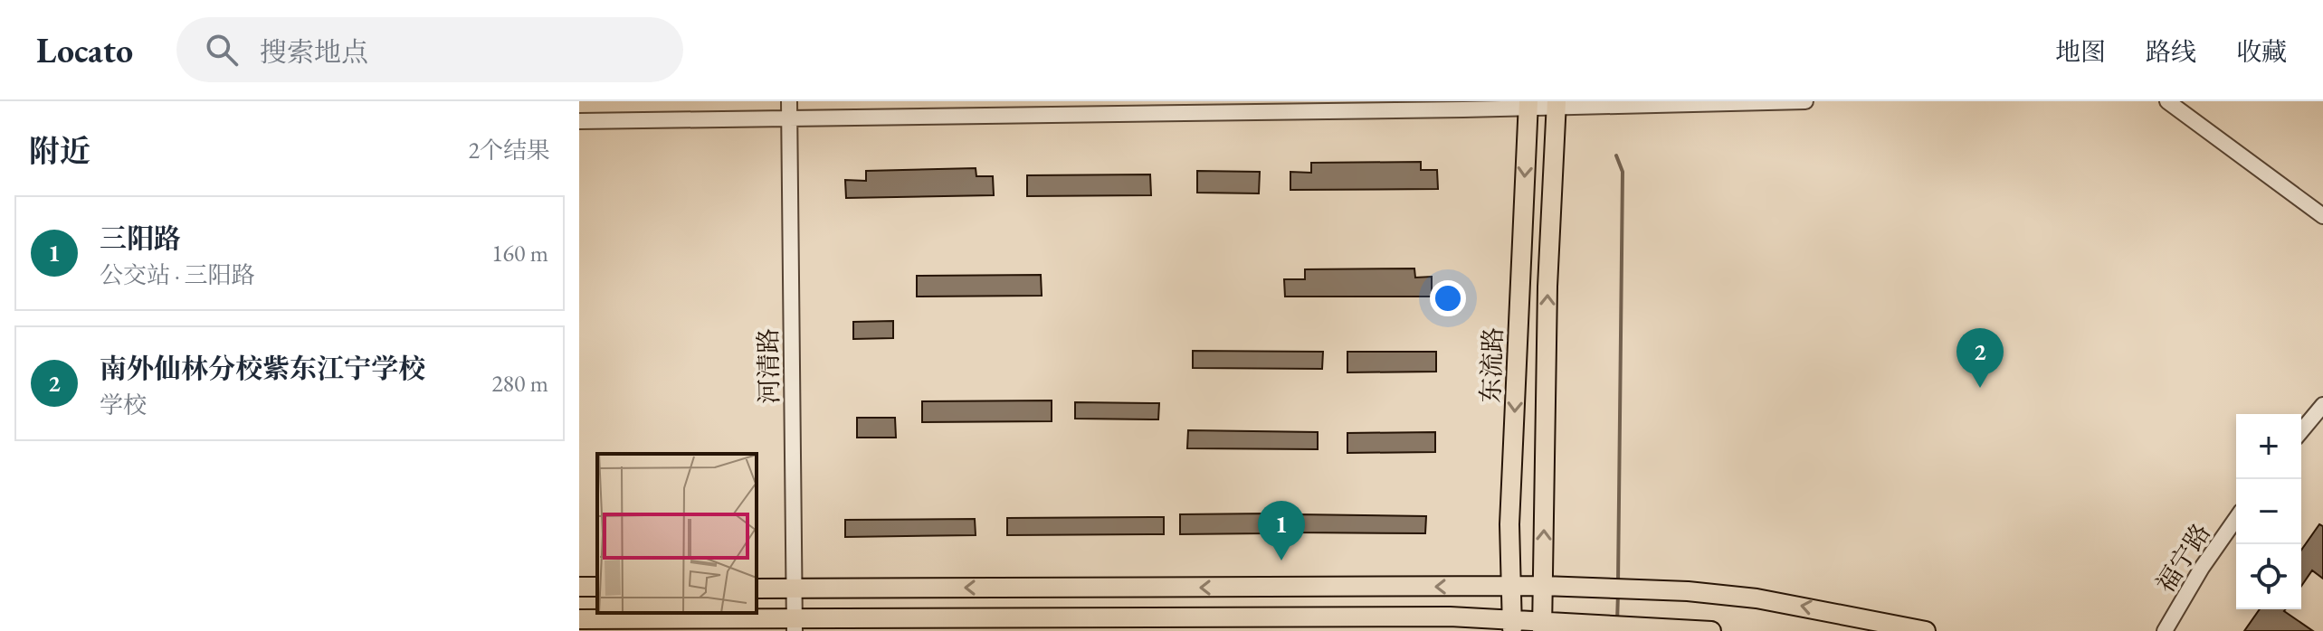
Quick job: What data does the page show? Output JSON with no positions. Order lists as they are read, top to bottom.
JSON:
{
  "streets": {
    "main road": ["东流路"],
    "street": ["河清路", "福宁路"]
  },
  "page": {
    "header": "Locato",
    "search": "搜索地点",
    "nav": ["地图", "路线", "收藏"],
    "heading": ["附近", "2个结果"],
    "list": [
      {
        "mark": "1",
        "name": "三阳路",
        "note": "公交站 · 三阳路",
        "value": "160 m"
      },
      {
        "mark": "2",
        "name": "南外仙林分校紫东江宁学校",
        "note": "学校",
        "value": "280 m"
      }
    ],
    "pins": ["2", "1"],
    "map_buttons": ["+", "−"]
  }
}
